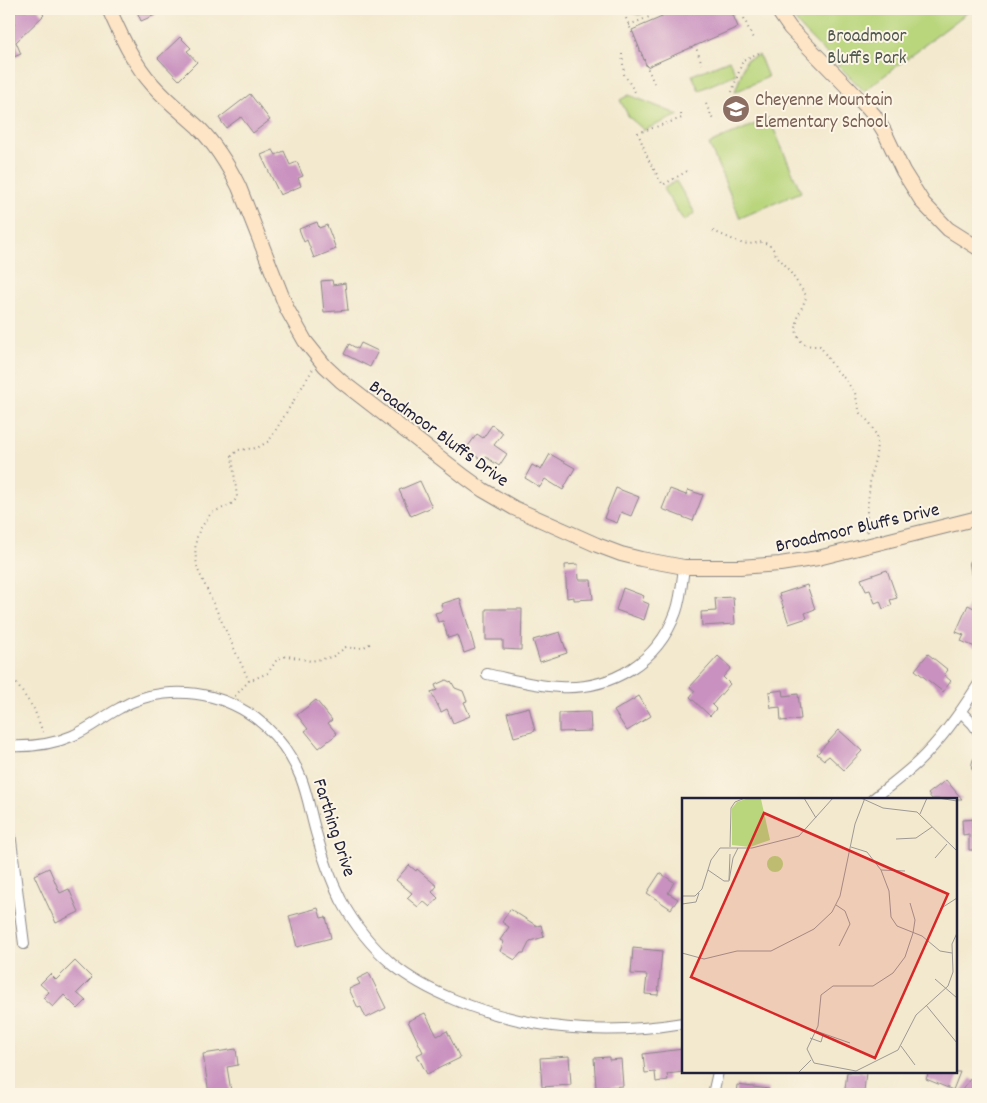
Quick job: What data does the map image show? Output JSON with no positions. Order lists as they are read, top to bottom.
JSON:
{
  "streets": {
    "street": ["Broadmoor Bluffs Drive", "Farthing Drive"]
  },
  "parks": ["Broadmoor Bluffs Park"],
  "places": {
    "school or university": ["Cheyenne Mountain Elementary School"]
  }
}
